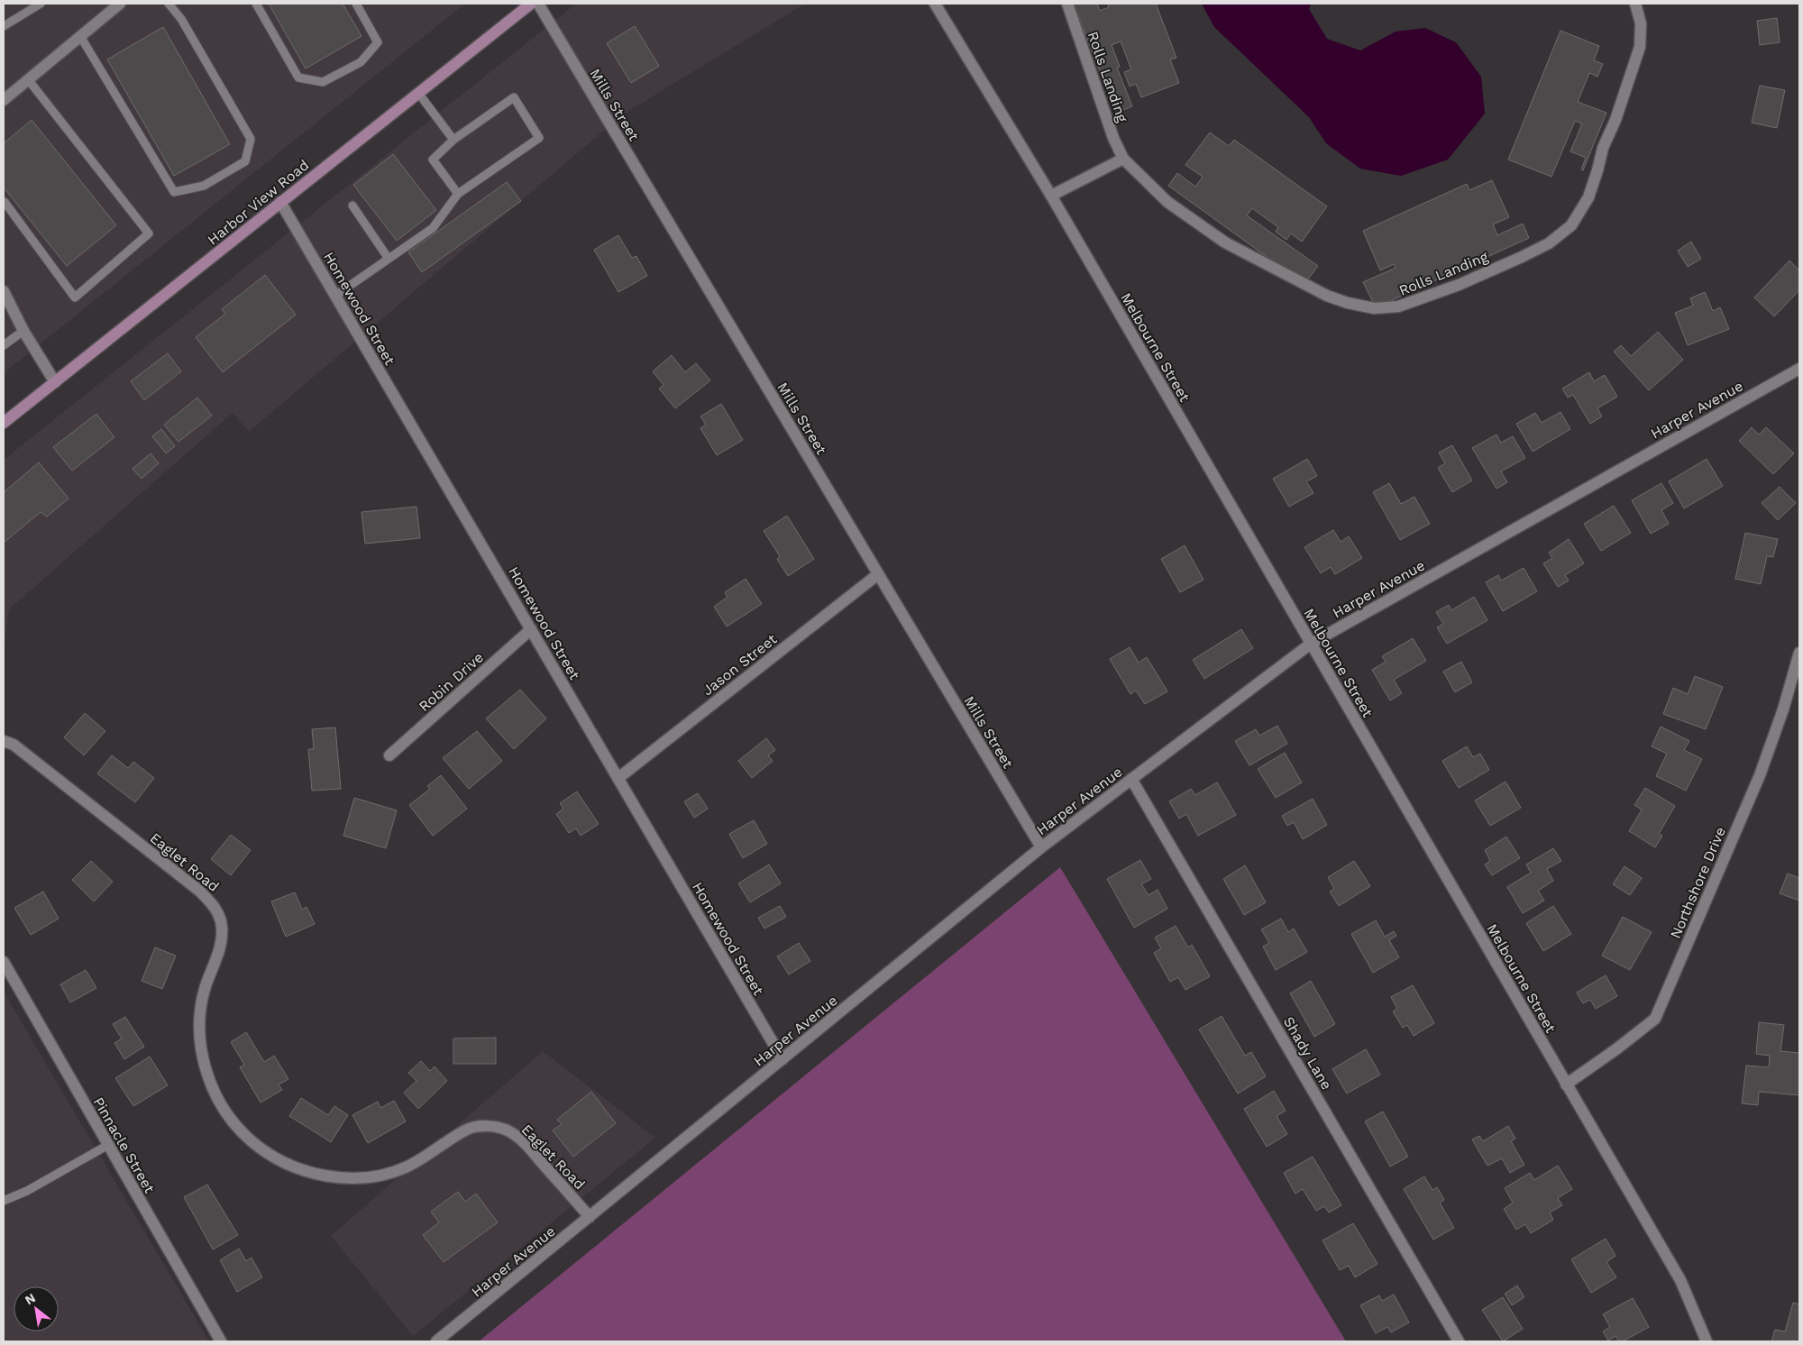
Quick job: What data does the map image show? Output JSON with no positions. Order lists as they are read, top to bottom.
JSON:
{
  "streets": {
    "main road": ["Harbor View Road"],
    "street": [
      "Rolls Landing",
      "Mills Street",
      "Homewood Street",
      "Melbourne Street",
      "Harper Avenue",
      "Jason Street",
      "Robin Drive",
      "Eaglet Road",
      "Northshore Drive",
      "Shady Lane",
      "Pinnacle Street"
    ]
  },
  "crossings": [
    ["Mills Street", "Harper Avenue"],
    ["Mills Street", "Jason Street"],
    ["Harbor View Road", "Homewood Street"],
    ["Homewood Street", "Harper Avenue"],
    ["Homewood Street", "Jason Street"],
    ["Homewood Street", "Robin Drive"],
    ["Melbourne Street", "Harper Avenue"],
    ["Melbourne Street", "Northshore Drive"],
    ["Harper Avenue", "Eaglet Road"],
    ["Harper Avenue", "Shady Lane"]
  ],
  "north": "top left"
}
